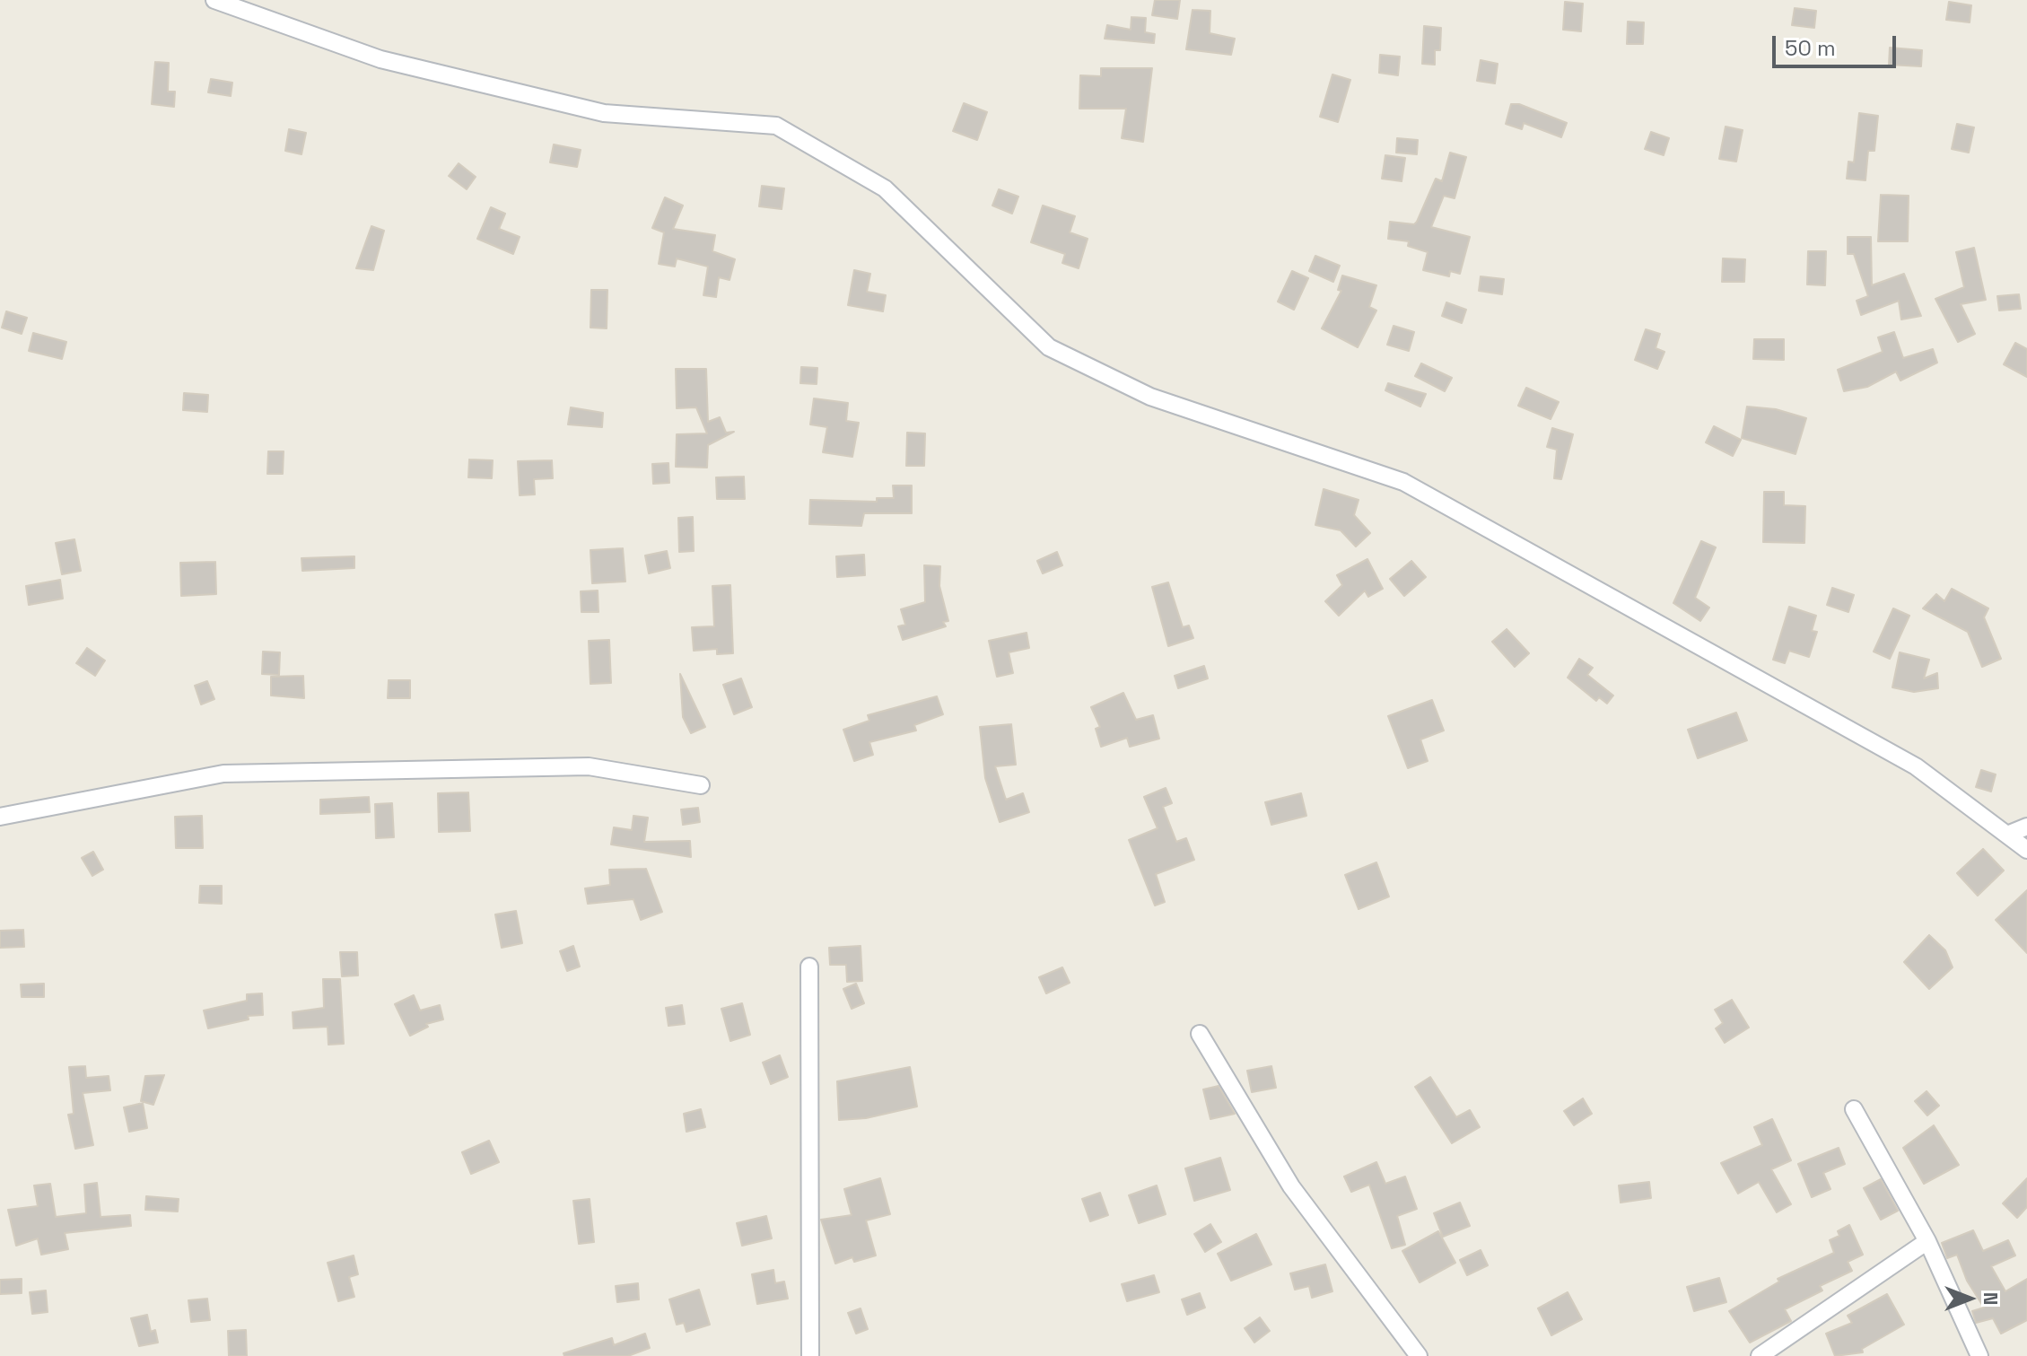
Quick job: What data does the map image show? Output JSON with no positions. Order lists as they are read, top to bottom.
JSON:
{
  "scale_bar": "50 m",
  "north": "right"
}
